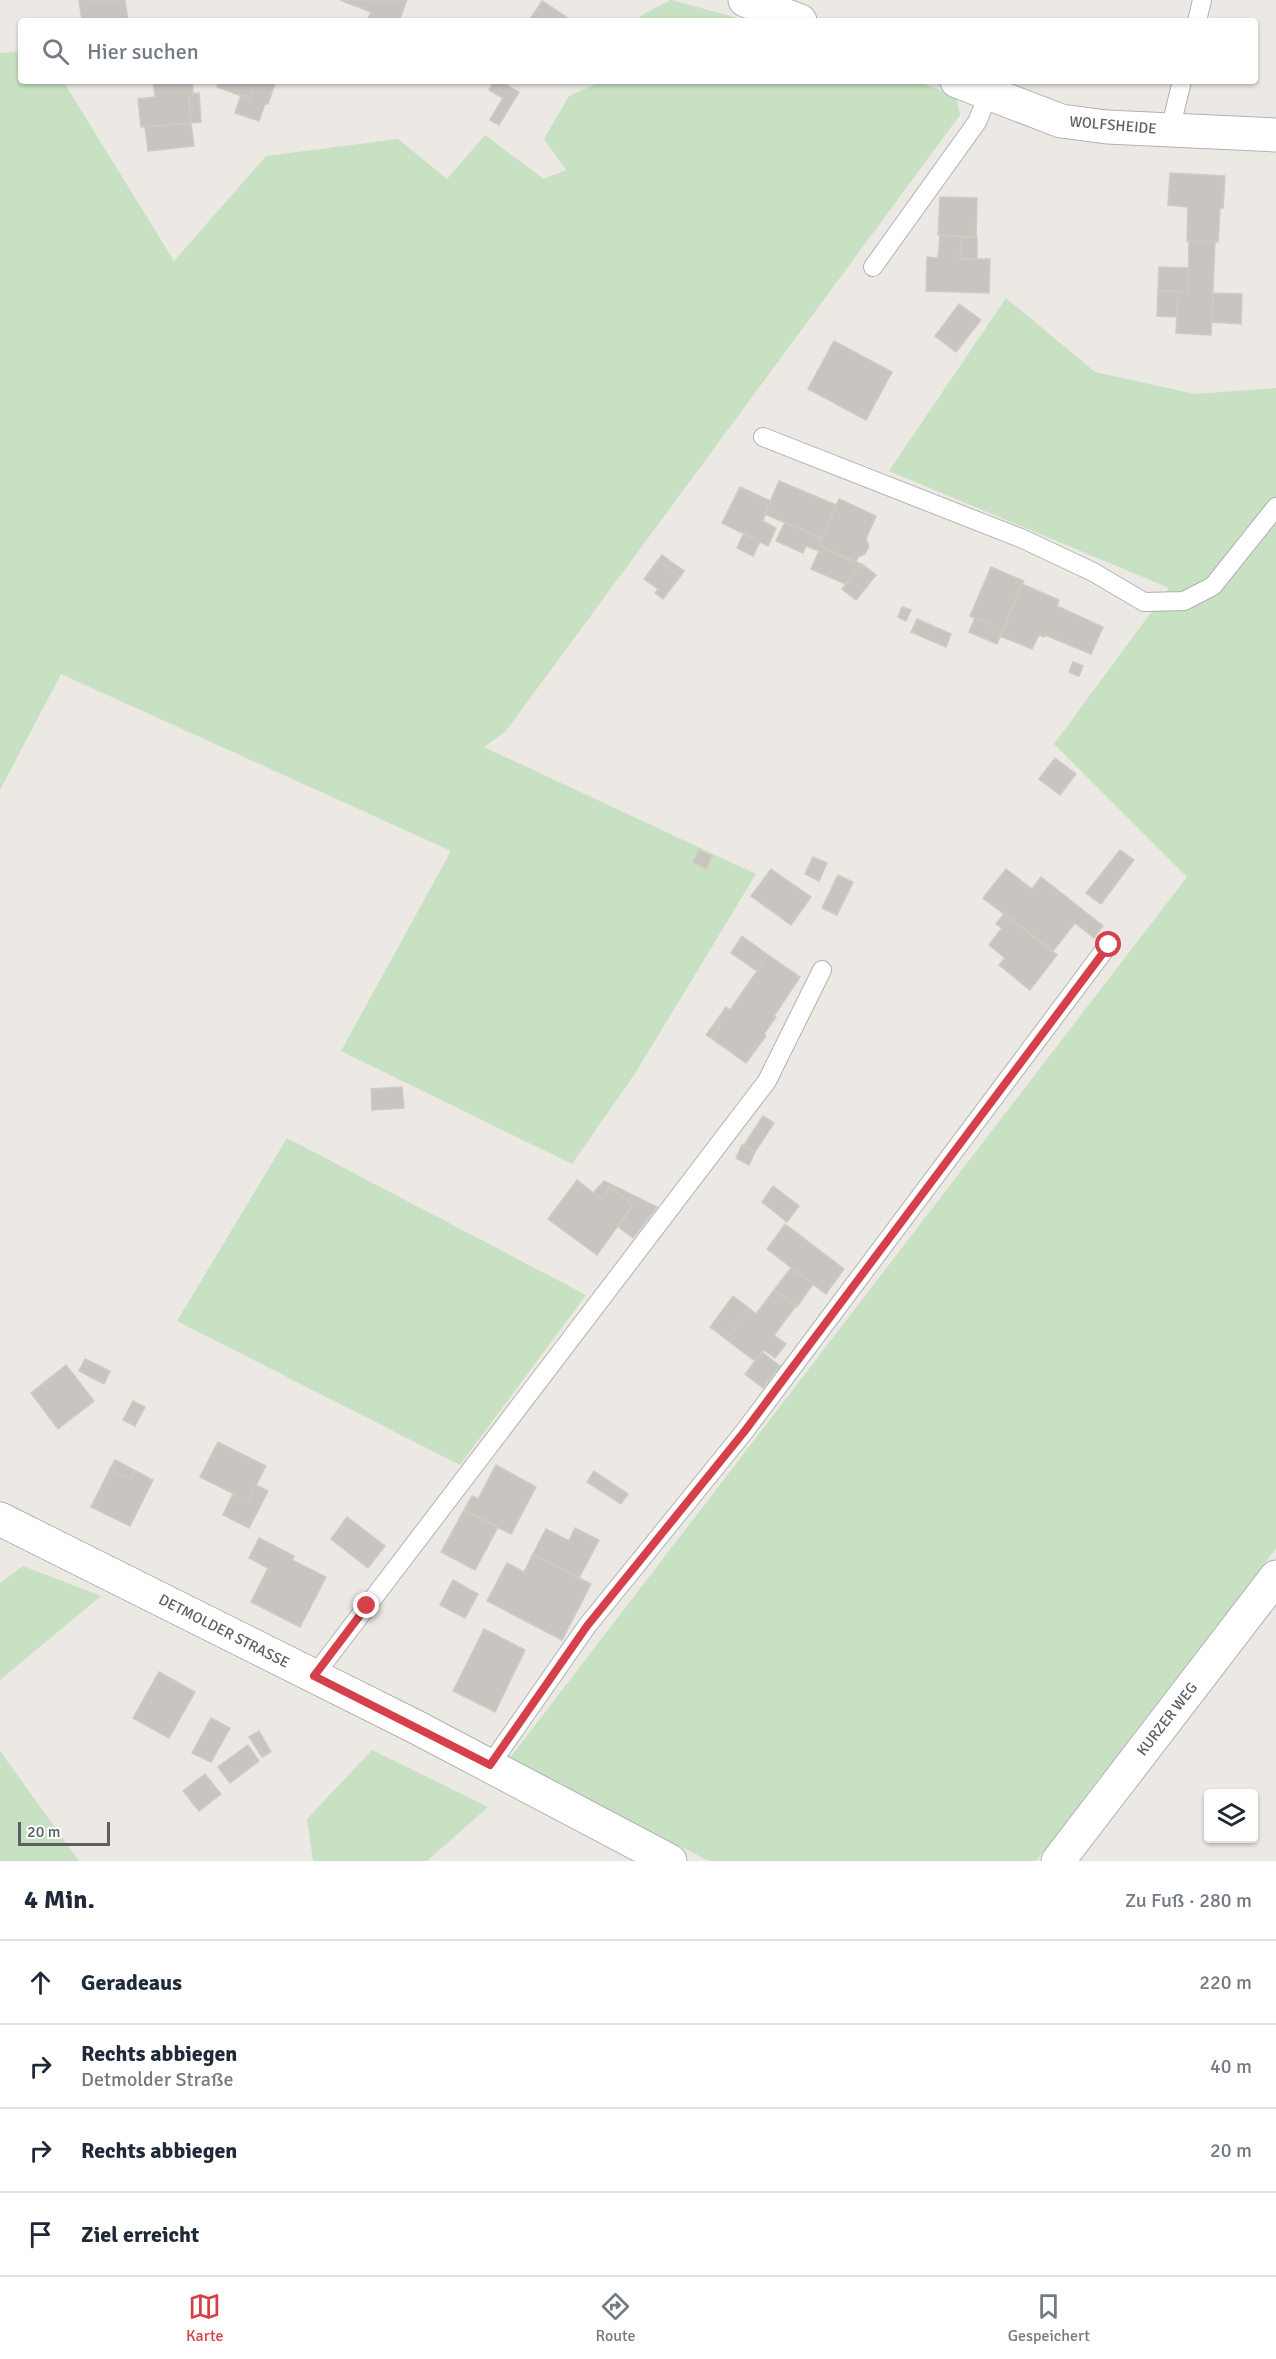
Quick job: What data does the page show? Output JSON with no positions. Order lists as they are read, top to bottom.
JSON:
{
  "streets": {
    "street": ["WOLFSHEIDE", "DETMOLDER STRASSE", "KURZER WEG"]
  },
  "scale_bar": "20 m",
  "page": {
    "search": "Hier suchen",
    "scale": "20 m",
    "heading": ["4 Min.", "Zu Fuß · 280 m"],
    "list": [
      ["Geradeaus", "220 m"],
      ["Rechts abbiegen", "Detmolder Straße", "40 m"],
      ["Rechts abbiegen", "20 m"],
      "Ziel erreicht"
    ],
    "nav": ["Karte", "Route", "Gespeichert"]
  }
}
